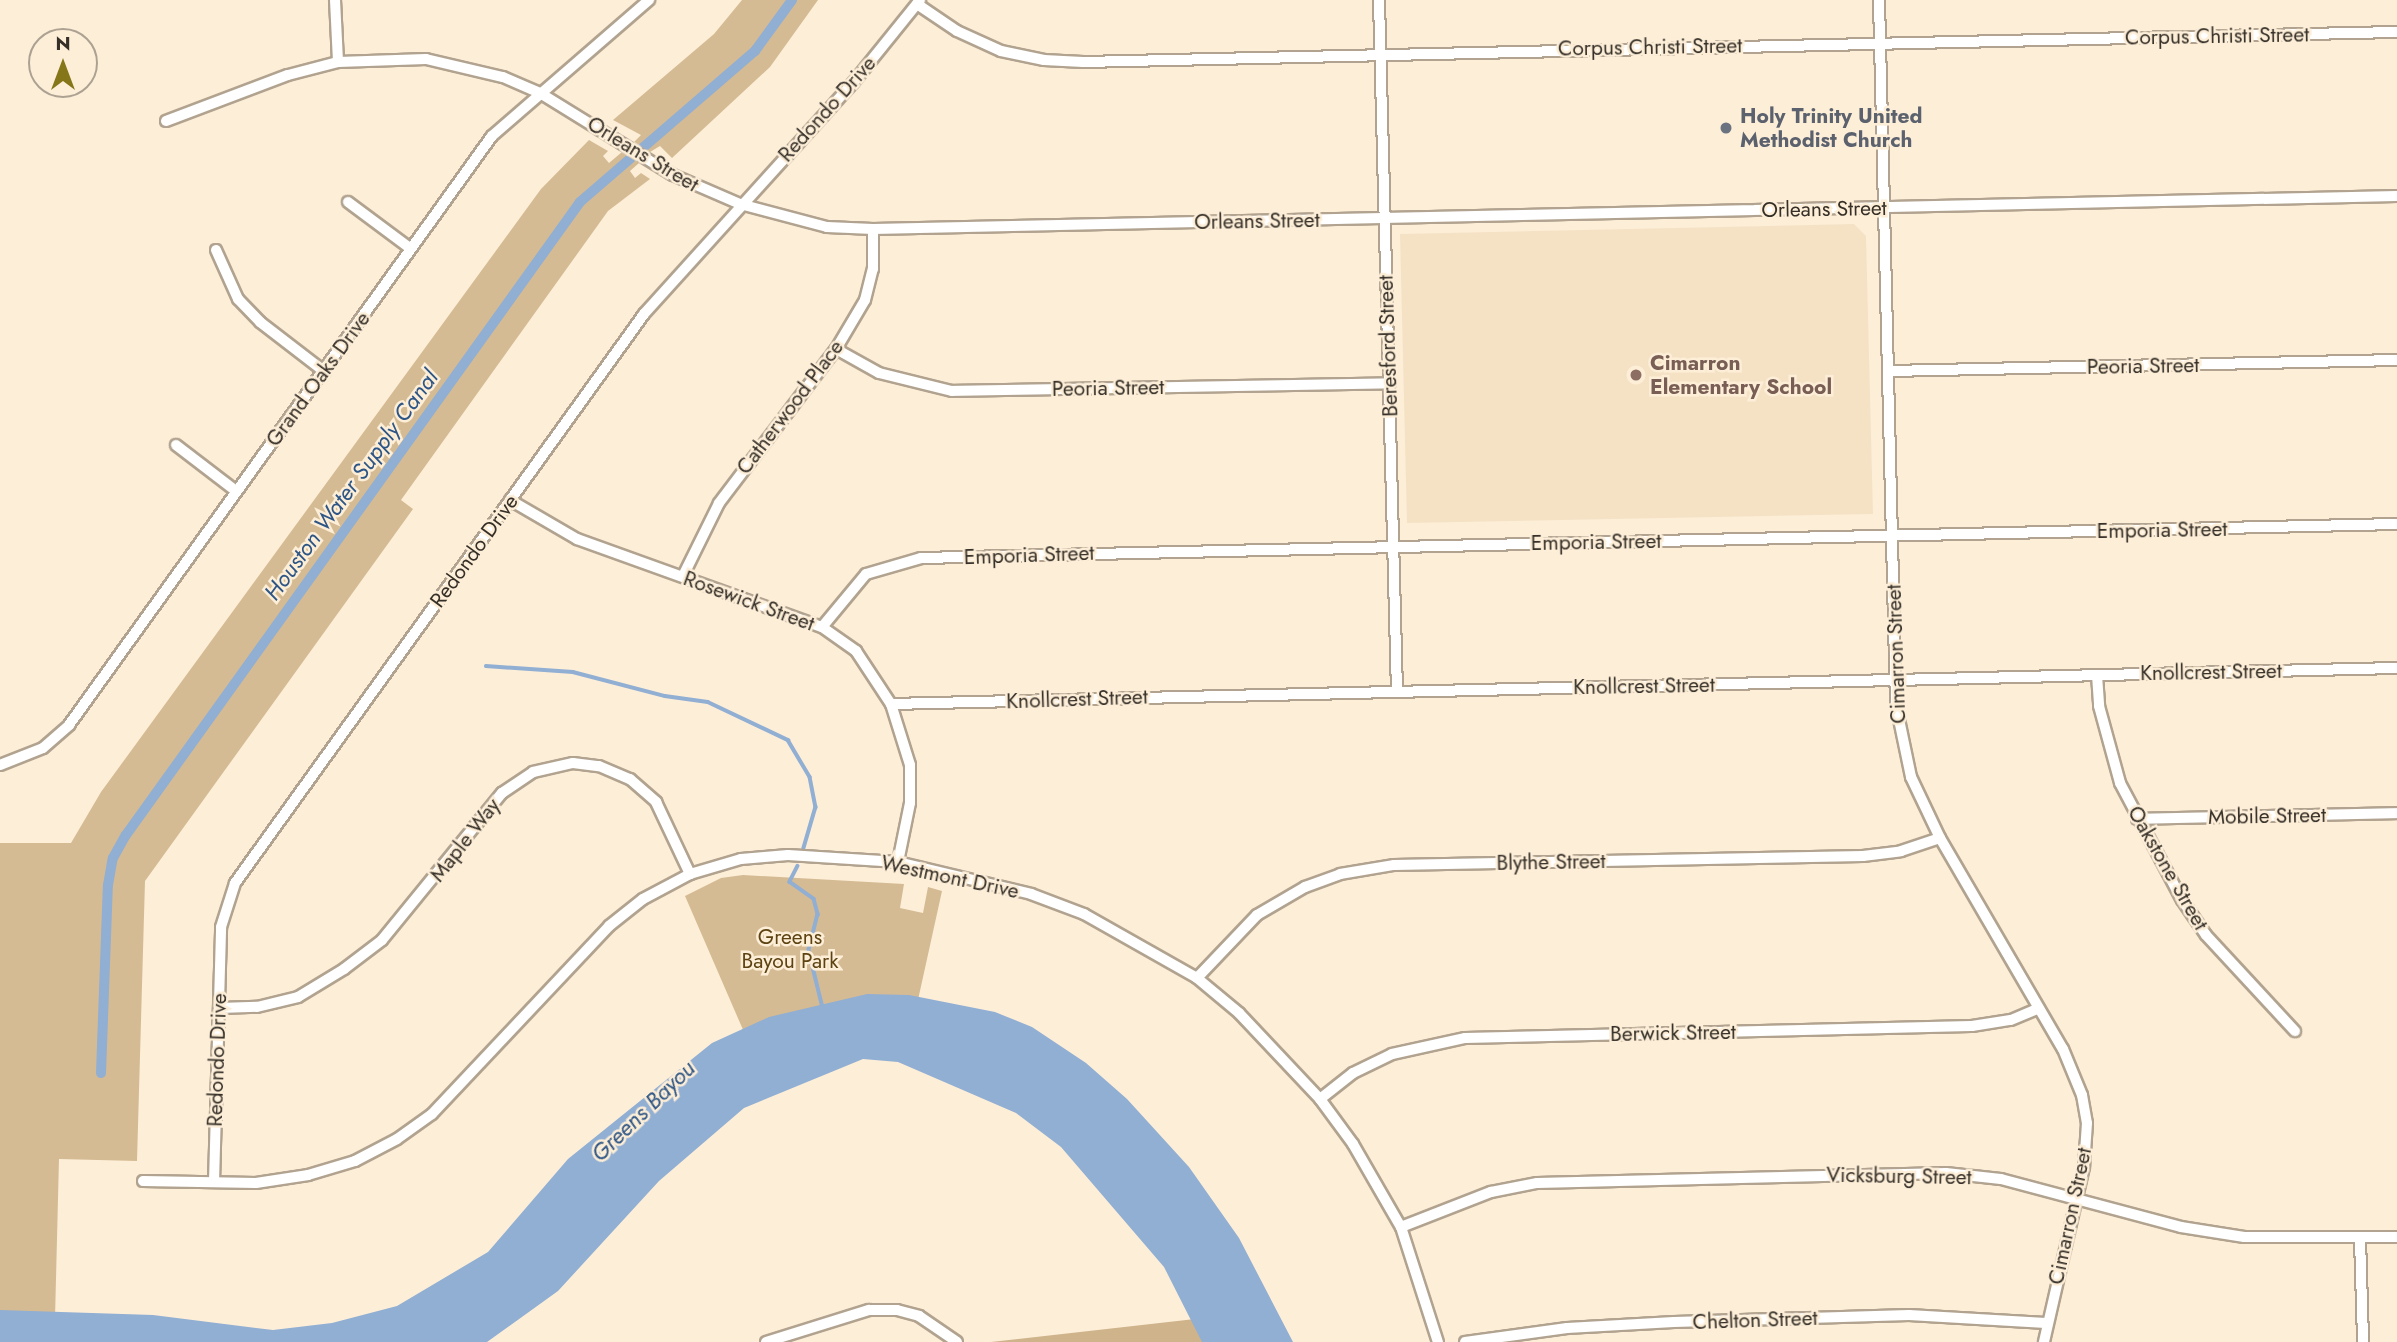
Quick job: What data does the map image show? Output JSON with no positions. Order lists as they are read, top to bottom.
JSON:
{
  "streets": {
    "street": [
      "Corpus Christi Street",
      "Redondo Drive",
      "Orleans Street",
      "Beresford Street",
      "Peoria Street",
      "Grand Oaks Drive",
      "Catherwood Place",
      "Emporia Street",
      "Rosewick Street",
      "Cimarron Street",
      "Knollcrest Street",
      "Mobile Street",
      "Maple Way",
      "Blythe Street",
      "Oakstone Street",
      "Westmont Drive",
      "Berwick Street",
      "Vicksburg Street",
      "Chelton Street"
    ]
  },
  "crossings": [
    ["Corpus Christi Street", "Redondo Drive"],
    ["Corpus Christi Street", "Beresford Street"],
    ["Corpus Christi Street", "Cimarron Street"],
    ["Redondo Drive", "Orleans Street"],
    ["Redondo Drive", "Rosewick Street"],
    ["Redondo Drive", "Maple Way"],
    ["Redondo Drive", "Westmont Drive"],
    ["Orleans Street", "Beresford Street"],
    ["Orleans Street", "Grand Oaks Drive"],
    ["Orleans Street", "Catherwood Place"],
    ["Orleans Street", "Cimarron Street"],
    ["Beresford Street", "Peoria Street"],
    ["Beresford Street", "Emporia Street"],
    ["Beresford Street", "Knollcrest Street"],
    ["Peoria Street", "Catherwood Place"],
    ["Peoria Street", "Cimarron Street"],
    ["Catherwood Place", "Rosewick Street"],
    ["Emporia Street", "Rosewick Street"],
    ["Emporia Street", "Cimarron Street"],
    ["Rosewick Street", "Knollcrest Street"],
    ["Rosewick Street", "Westmont Drive"],
    ["Cimarron Street", "Knollcrest Street"],
    ["Cimarron Street", "Blythe Street"],
    ["Cimarron Street", "Berwick Street"],
    ["Cimarron Street", "Vicksburg Street"],
    ["Cimarron Street", "Chelton Street"],
    ["Knollcrest Street", "Oakstone Street"],
    ["Mobile Street", "Oakstone Street"],
    ["Maple Way", "Westmont Drive"],
    ["Blythe Street", "Westmont Drive"],
    ["Westmont Drive", "Berwick Street"],
    ["Westmont Drive", "Vicksburg Street"]
  ],
  "water": ["Houston Water Supply Canal", "Greens Bayou"],
  "parks": ["Greens Bayou Park"],
  "places": ["Holy Trinity United Methodist Church", "Cimarron Elementary School"],
  "north": "top"
}
